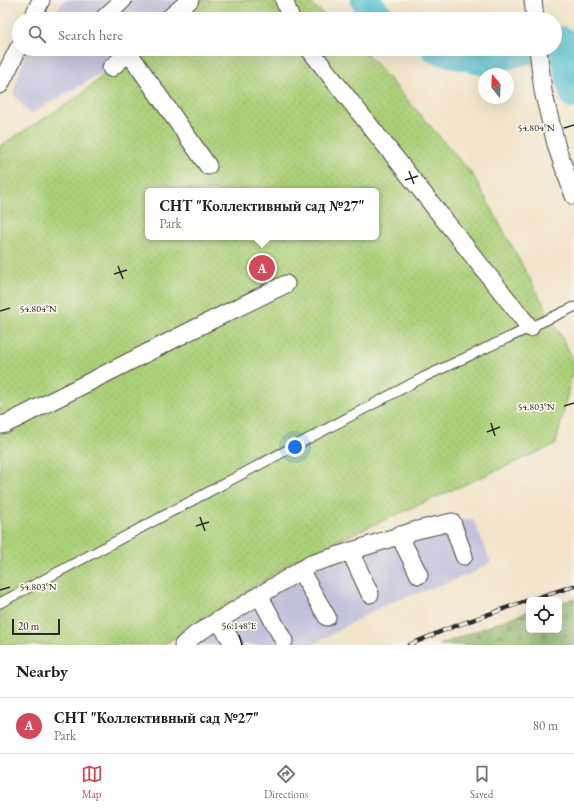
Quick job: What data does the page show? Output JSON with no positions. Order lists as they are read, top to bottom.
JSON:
{
  "scale_bar": "20 m",
  "north": "top",
  "page": {
    "search": "Search here",
    "popup": ["СНТ \"Коллективный сад №27\"", "Park"],
    "pins": "A",
    "scale": "20 m",
    "heading": "Nearby",
    "list": [
      {
        "mark": "A",
        "name": "СНТ \"Коллективный сад №27\"",
        "note": "Park",
        "value": "80 m"
      }
    ],
    "nav": ["Map", "Directions", "Saved"]
  },
  "coordinates": ["54.804°N", "54.803°N", "56.148°E"]
}
